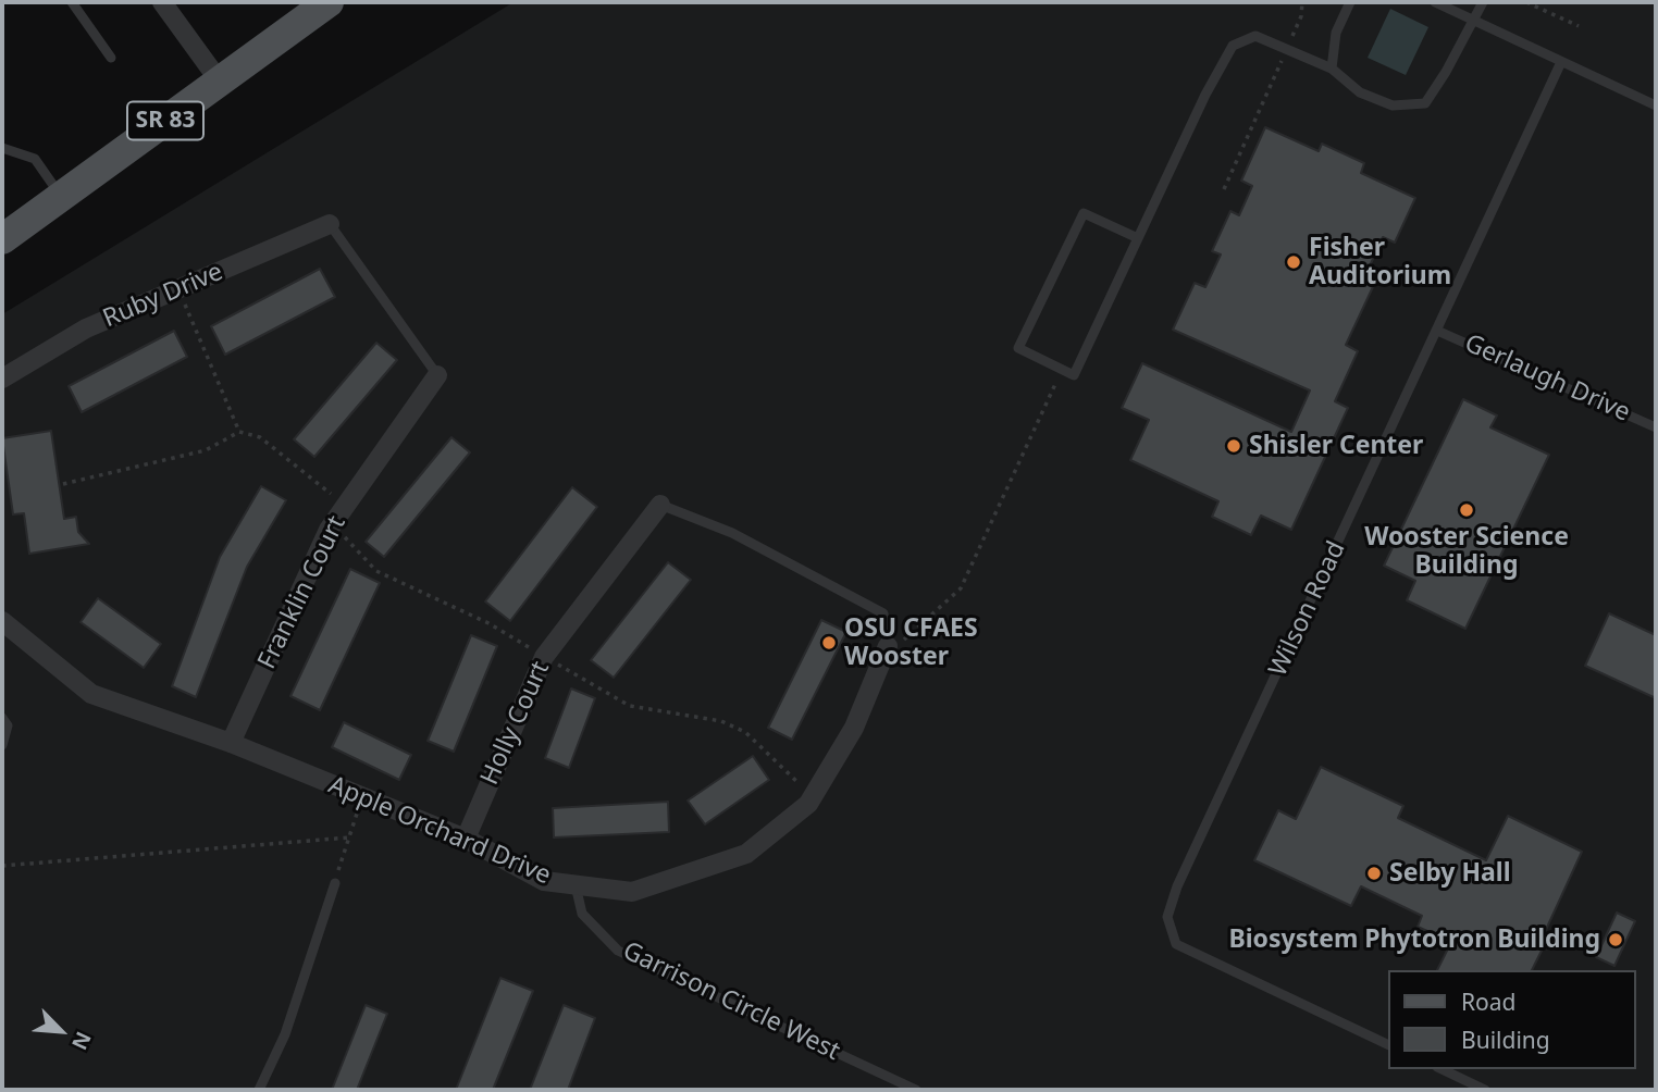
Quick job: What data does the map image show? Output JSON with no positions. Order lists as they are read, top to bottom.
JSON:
{
  "streets": {
    "main road": ["SR 83"],
    "street": [
      "Ruby Drive",
      "Franklin Court",
      "Holly Court",
      "Apple Orchard Drive"
    ],
    "lane": ["Gerlaugh Drive", "Wilson Road", "Garrison Circle West"]
  },
  "crossings": [
    ["Gerlaugh Drive", "Wilson Road"],
    ["Franklin Court", "Apple Orchard Drive"],
    ["Holly Court", "Apple Orchard Drive"],
    ["Apple Orchard Drive", "Garrison Circle West"]
  ],
  "places": [
    "Fisher Auditorium",
    "Shisler Center",
    "Wooster Science Building",
    "OSU CFAES Wooster",
    "Selby Hall",
    "Biosystem Phytotron Building"
  ],
  "legend": ["Road", "Building"],
  "north": "bottom right"
}
